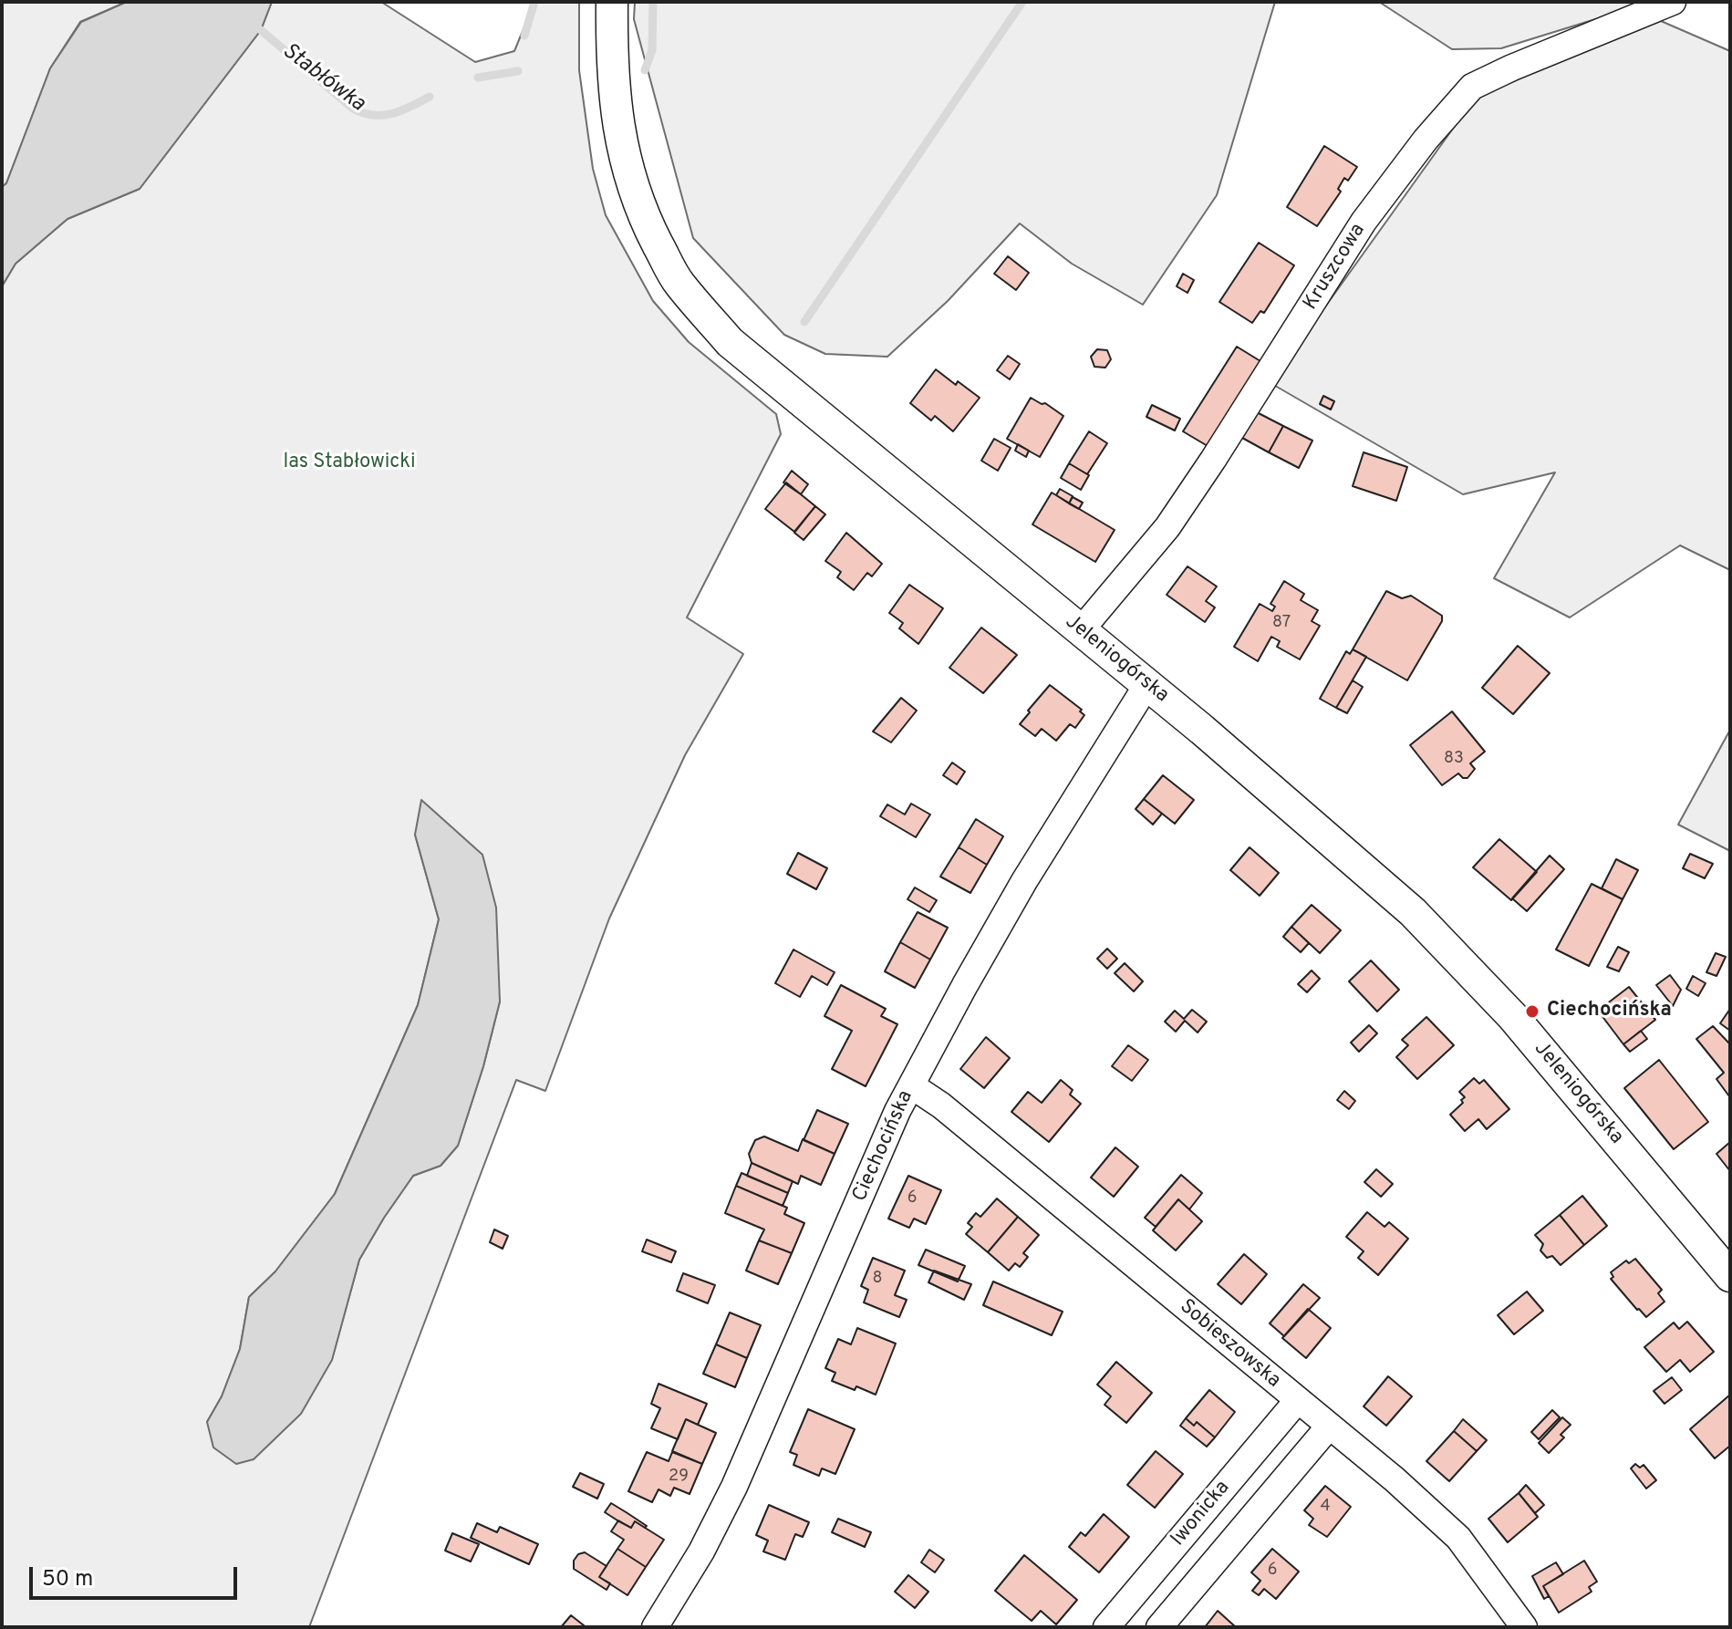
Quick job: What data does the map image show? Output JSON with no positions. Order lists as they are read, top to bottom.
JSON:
{
  "streets": {
    "street": [
      "Kruszcowa",
      "Jeleniogórska",
      "Ciechocińska",
      "Sobieszowska",
      "Iwonicka"
    ]
  },
  "crossings": [
    ["Kruszcowa", "Jeleniogórska"],
    ["Jeleniogórska", "Ciechocińska"],
    ["Ciechocińska", "Sobieszowska"],
    ["Sobieszowska", "Iwonicka"]
  ],
  "water": ["Stabłówka"],
  "parks": ["las Stabłowicki"],
  "places": ["Ciechocińska"],
  "house_numbers": [
    "87",
    "83",
    "6",
    "8",
    "29",
    "4",
    "6"
  ],
  "scale_bar": "50 m"
}
